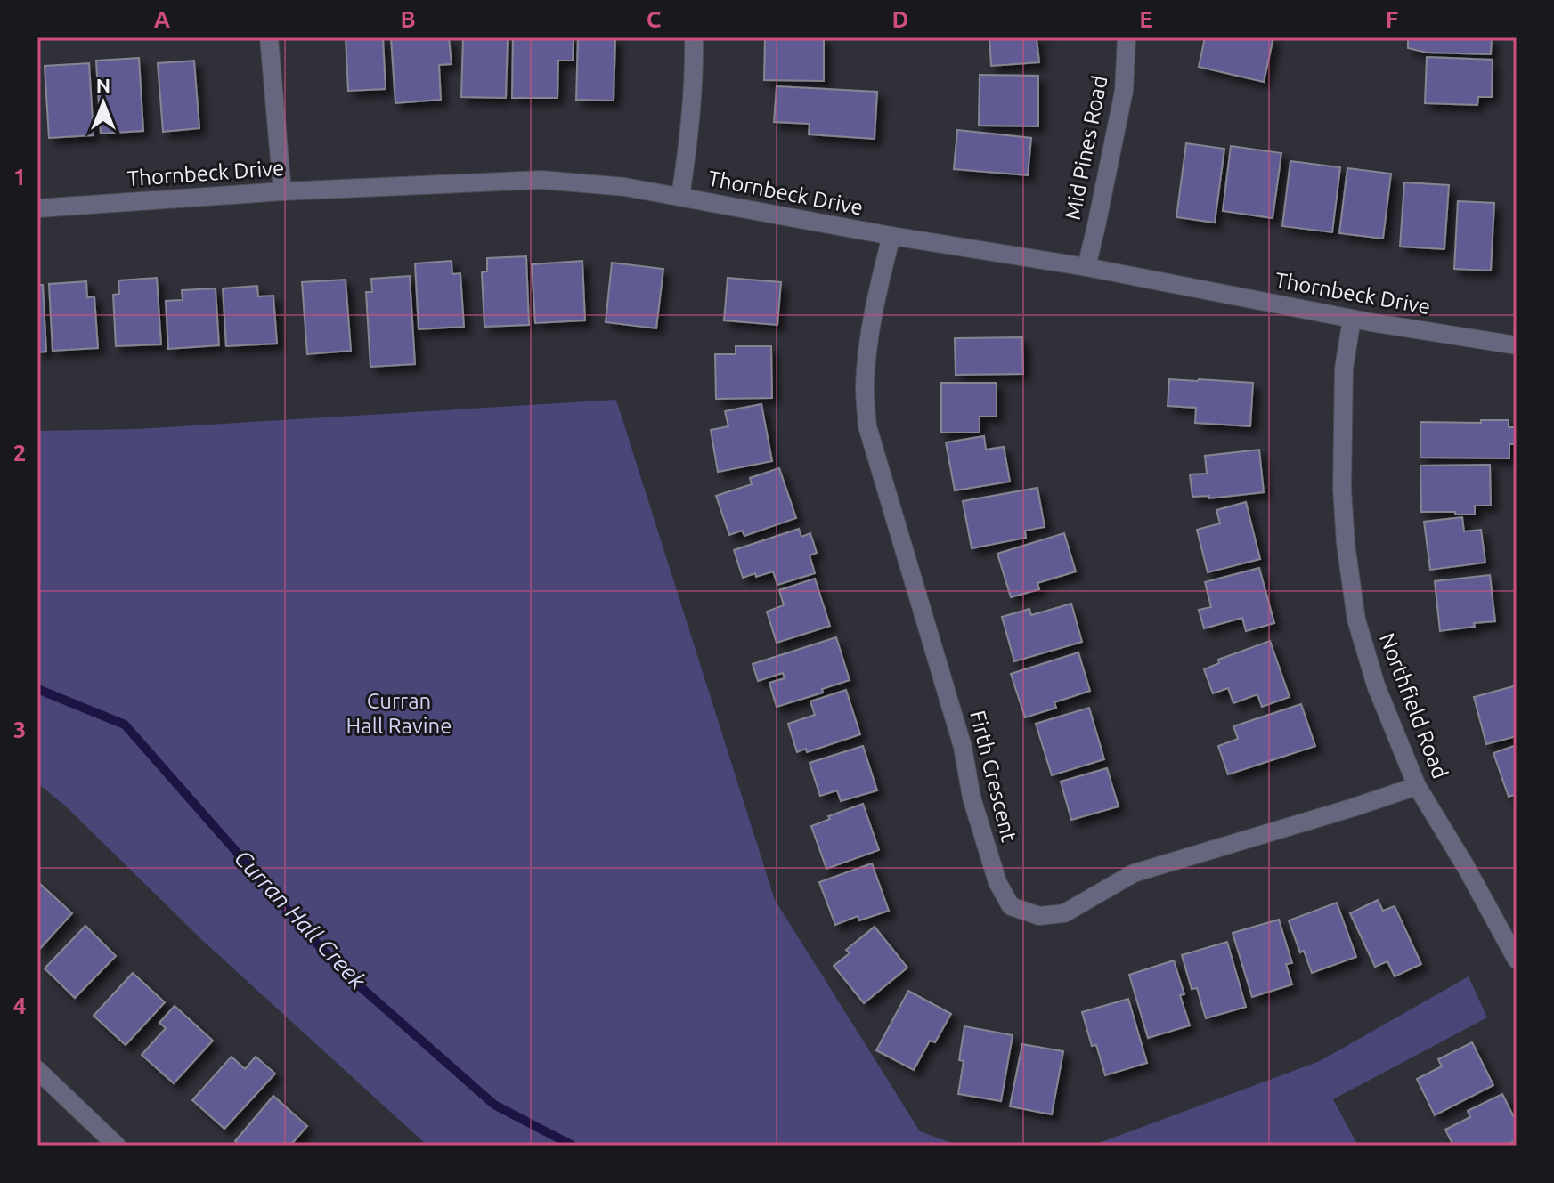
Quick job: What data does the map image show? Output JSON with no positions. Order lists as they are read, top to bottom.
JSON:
{
  "streets": {
    "street": [
      "Mid Pines Road",
      "Thornbeck Drive",
      "Northfield Road",
      "Firth Crescent"
    ]
  },
  "crossings": [
    ["Mid Pines Road", "Thornbeck Drive"],
    ["Thornbeck Drive", "Northfield Road"],
    ["Thornbeck Drive", "Firth Crescent"],
    ["Northfield Road", "Firth Crescent"]
  ],
  "water": ["Curran Hall Creek"],
  "parks": ["Curran Hall Ravine"],
  "north": "top",
  "grid": {
    "columns": [
      "A",
      "B",
      "C",
      "D",
      "E",
      "F"
    ],
    "rows": [
      "1",
      "2",
      "3",
      "4"
    ]
  }
}
